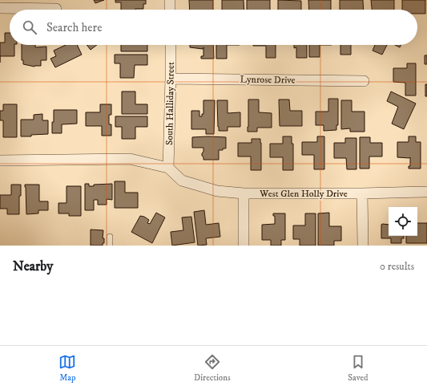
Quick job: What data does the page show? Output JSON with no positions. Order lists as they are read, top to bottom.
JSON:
{
  "streets": {
    "street": ["Lynrose Drive", "South Halliday Street", "West Glen Holly Drive"]
  },
  "crossings": [
    ["Lynrose Drive", "South Halliday Street"],
    ["South Halliday Street", "West Glen Holly Drive"]
  ],
  "page": {
    "search": "Search here",
    "heading": ["Nearby", "0 results"],
    "nav": ["Map", "Directions", "Saved"]
  }
}
